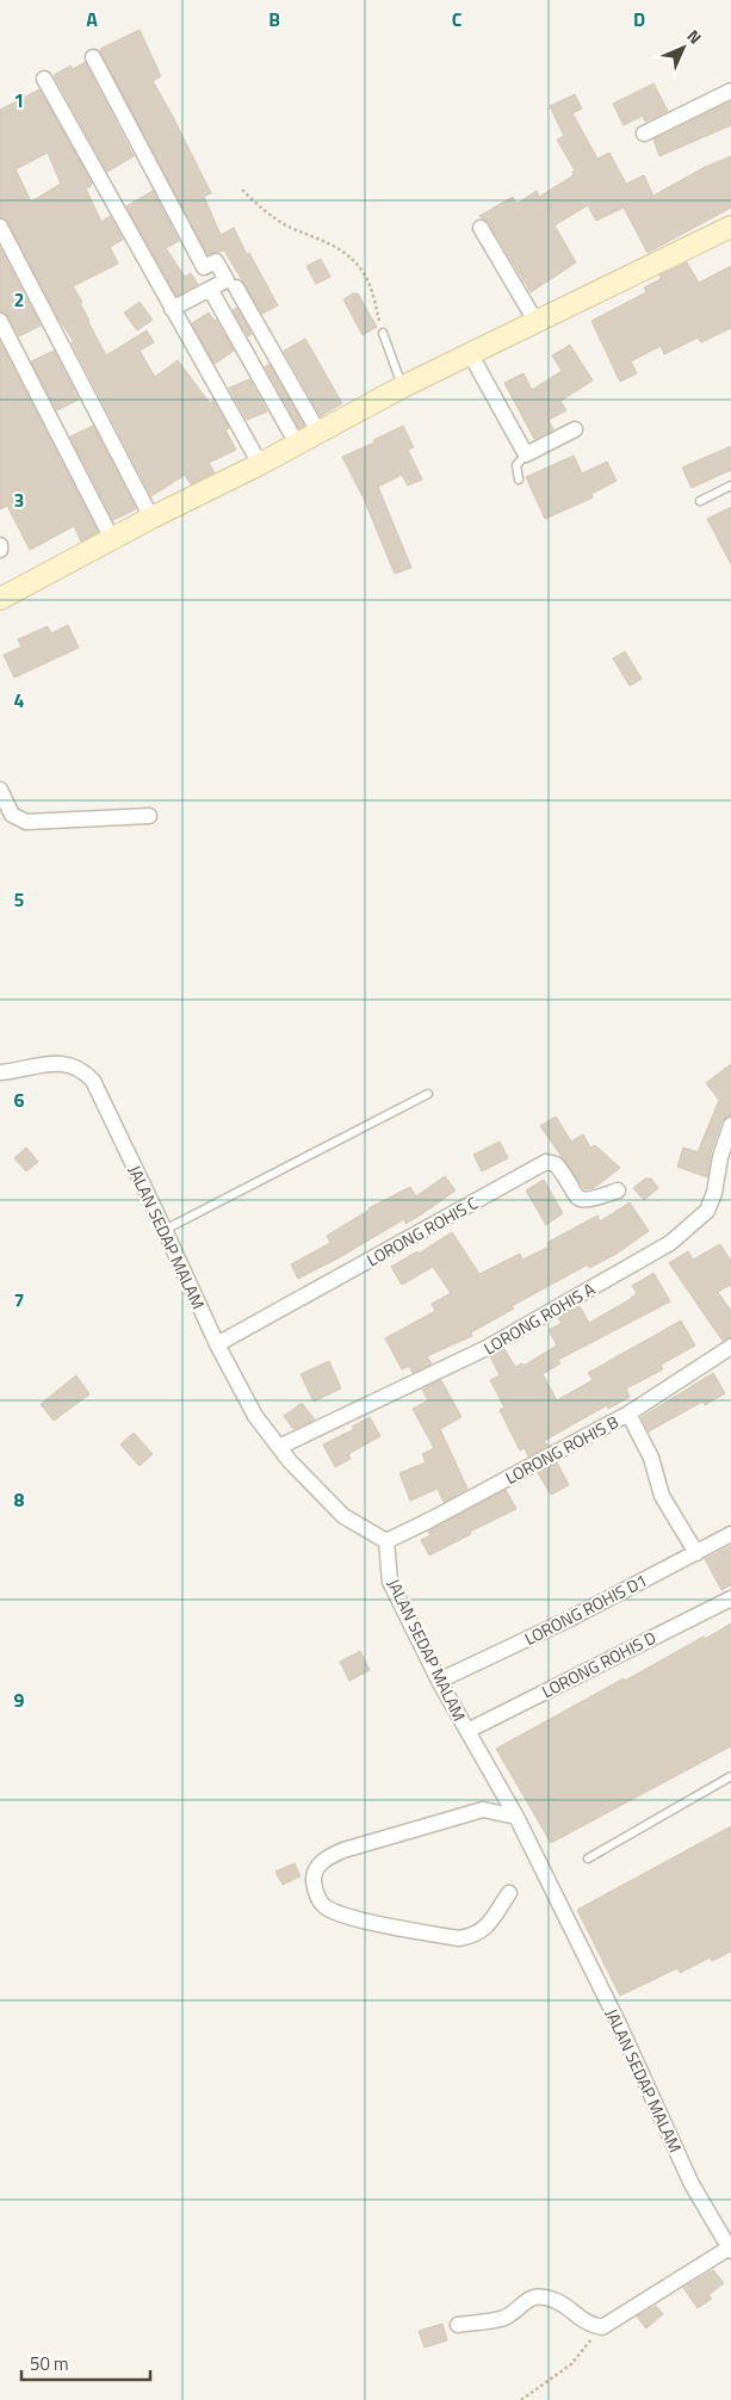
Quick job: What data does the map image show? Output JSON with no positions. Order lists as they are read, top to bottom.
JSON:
{
  "streets": {
    "street": [
      "LORONG ROHIS C",
      "JALAN SEDAP MALAM",
      "LORONG ROHIS A",
      "LORONG ROHIS B",
      "LORONG ROHIS D1",
      "LORONG ROHIS D"
    ]
  },
  "crossings": [
    ["LORONG ROHIS C", "JALAN SEDAP MALAM"],
    ["JALAN SEDAP MALAM", "LORONG ROHIS A"],
    ["JALAN SEDAP MALAM", "LORONG ROHIS B"],
    ["JALAN SEDAP MALAM", "LORONG ROHIS D1"],
    ["JALAN SEDAP MALAM", "LORONG ROHIS D"]
  ],
  "scale_bar": "50 m",
  "north": "top right",
  "grid": {
    "columns": [
      "A",
      "B",
      "C",
      "D"
    ],
    "rows": [
      "1",
      "2",
      "3",
      "4",
      "5",
      "6",
      "7",
      "8",
      "9"
    ]
  }
}
